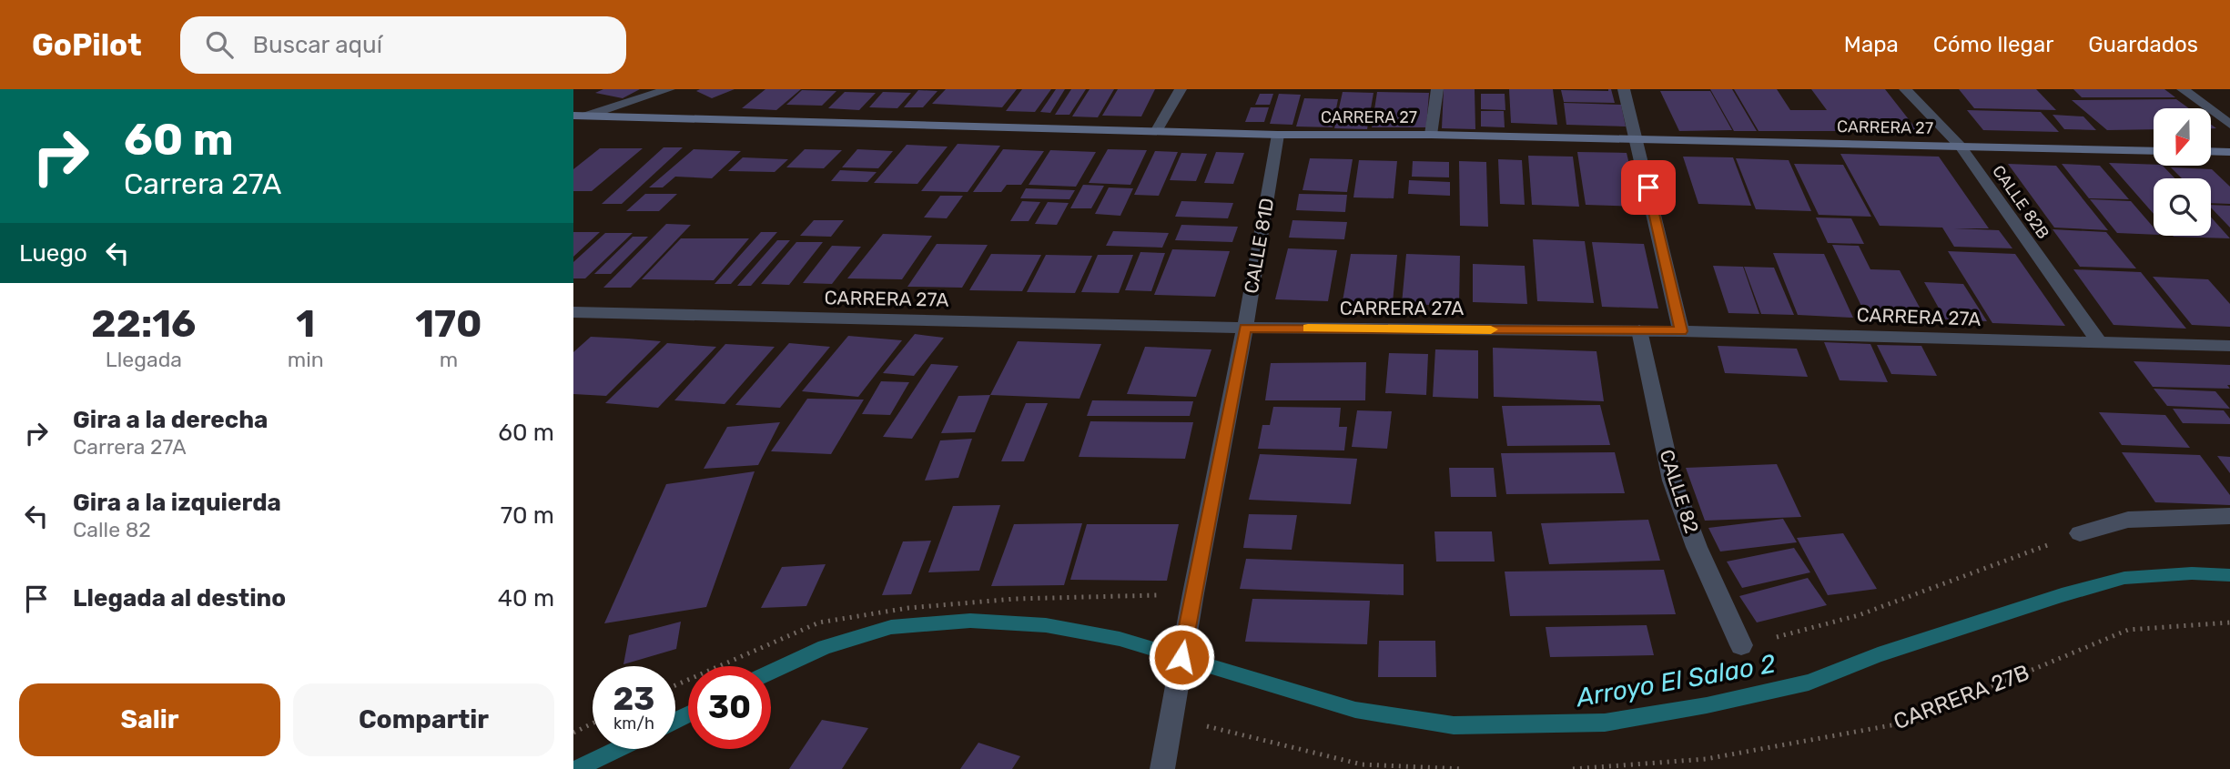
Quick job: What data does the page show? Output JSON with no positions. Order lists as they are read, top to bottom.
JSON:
{
  "streets": {
    "street": [
      "CARRERA 27",
      "CALLE 82B",
      "CALLE 81D",
      "CARRERA 27A",
      "CALLE 82"
    ],
    "path": ["CARRERA 27B"]
  },
  "crossings": [
    ["CARRERA 27", "CALLE 82B"],
    ["CARRERA 27", "CALLE 81D"],
    ["CALLE 82B", "CARRERA 27A"],
    ["CALLE 81D", "CARRERA 27A"],
    ["CARRERA 27A", "CALLE 82"]
  ],
  "water": ["Arroyo El Salao 2"],
  "north": "bottom",
  "page": {
    "header": "GoPilot",
    "search": "Buscar aquí",
    "nav": ["Mapa", "Cómo llegar", "Guardados"],
    "turn": ["60 m", "Carrera 27A"],
    "then": "Luego",
    "eta": [
      "22:16",
      "Llegada",
      "1",
      "min",
      "170",
      "m"
    ],
    "list": [
      {
        "name": "Gira a la derecha",
        "note": "Carrera 27A",
        "value": "60 m"
      },
      {
        "name": "Gira a la izquierda",
        "note": "Calle 82",
        "value": "70 m"
      },
      {
        "name": "Llegada al destino",
        "value": "40 m"
      }
    ],
    "speed": "23 km/h",
    "limit": "30",
    "buttons": ["Salir", "Compartir"]
  }
}
